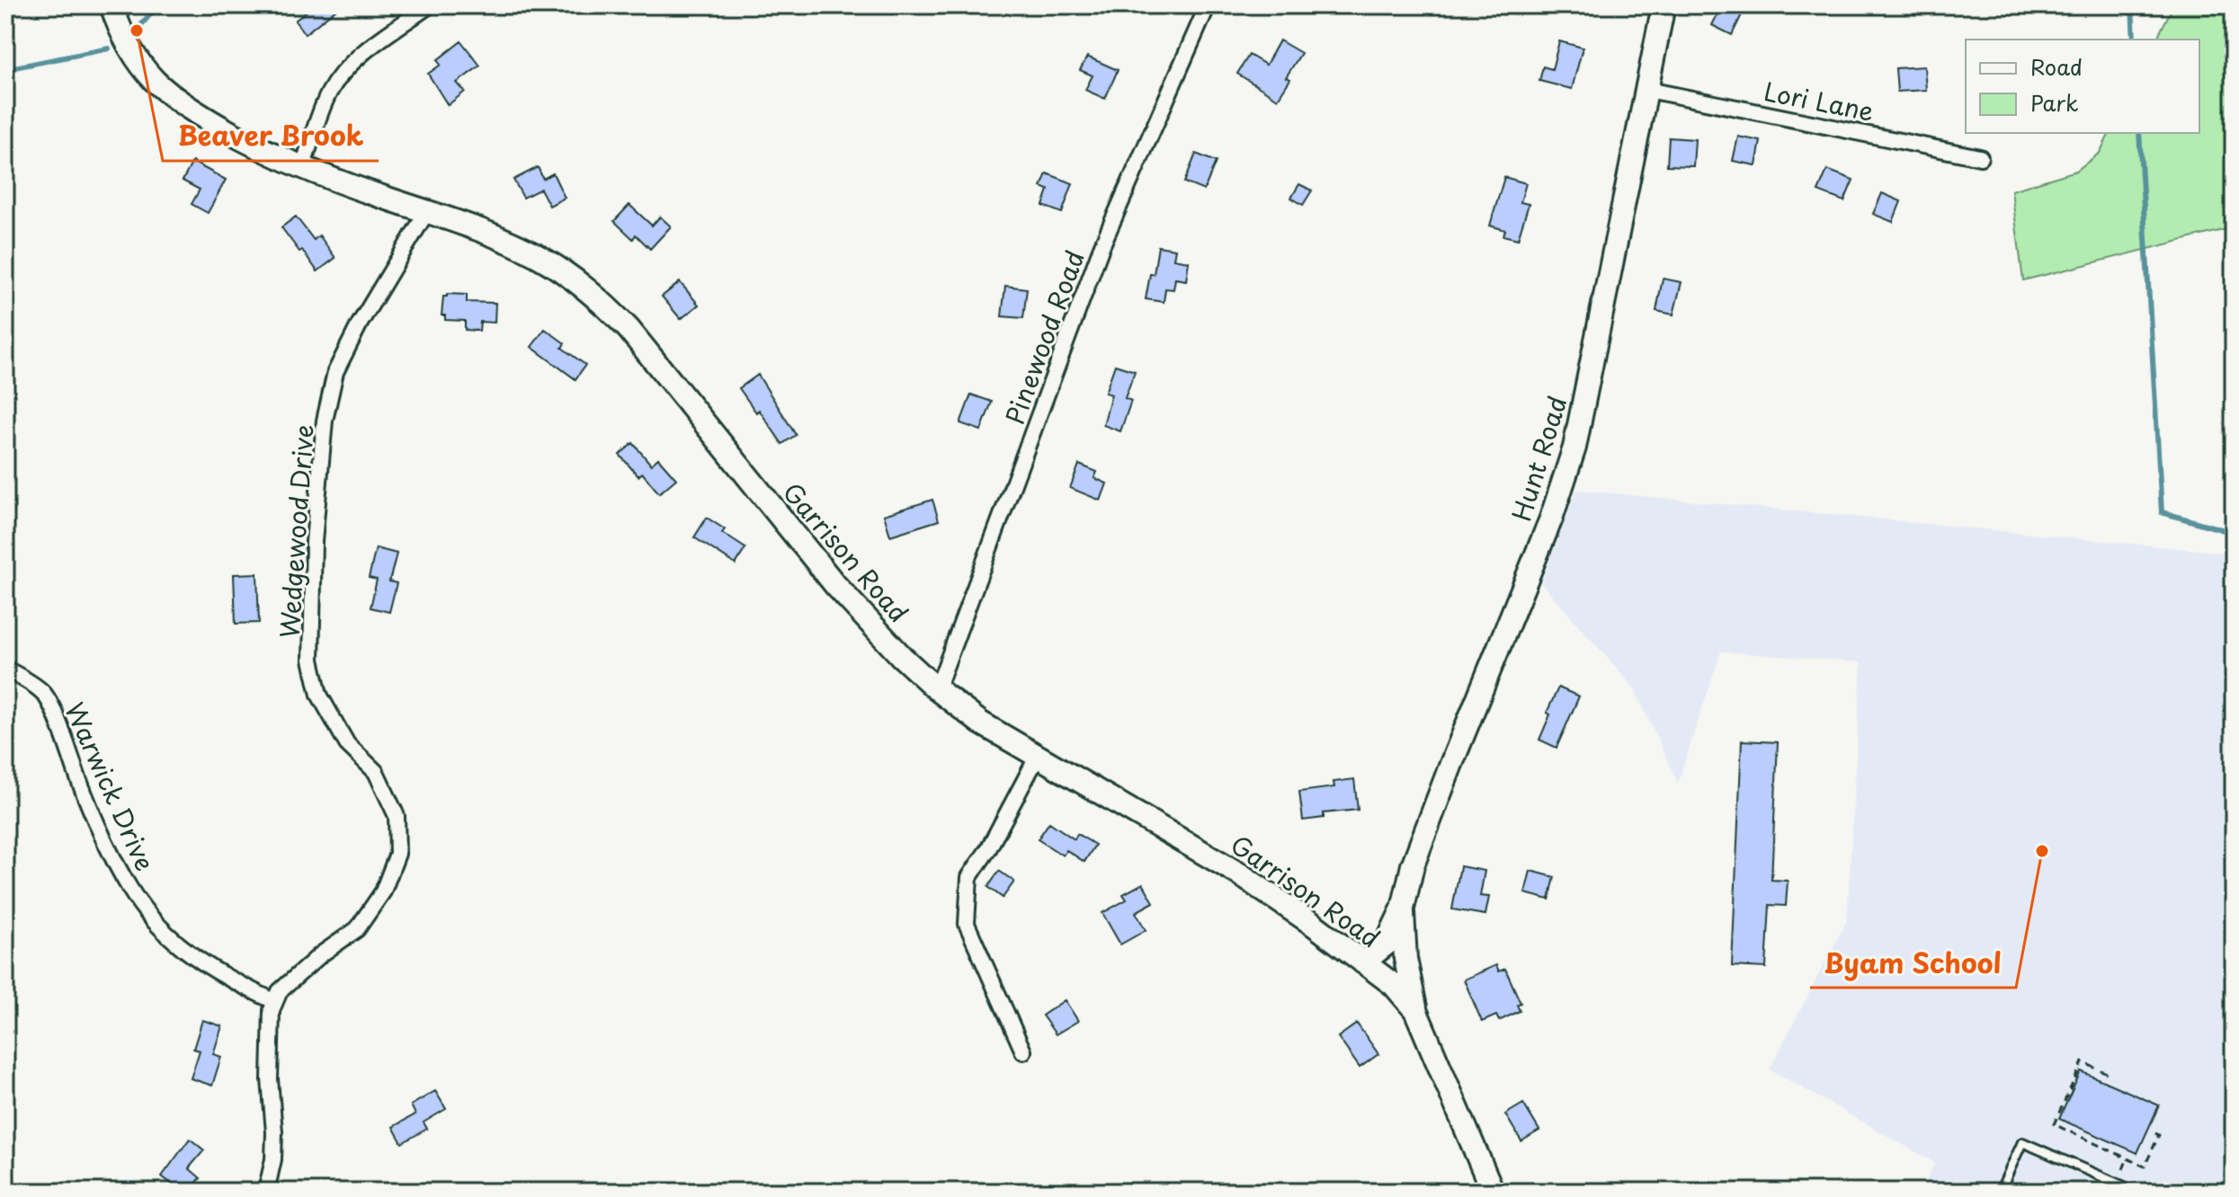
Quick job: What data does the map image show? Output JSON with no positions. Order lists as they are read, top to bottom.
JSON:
{
  "streets": {
    "street": [
      "Lori Lane",
      "Pinewood Road",
      "Hunt Road",
      "Wedgewood Drive",
      "Garrison Road",
      "Warwick Drive"
    ]
  },
  "crossings": [
    ["Lori Lane", "Hunt Road"],
    ["Pinewood Road", "Garrison Road"],
    ["Hunt Road", "Garrison Road"],
    ["Wedgewood Drive", "Garrison Road"],
    ["Wedgewood Drive", "Warwick Drive"]
  ],
  "places": ["Beaver Brook", "Byam School"],
  "legend": ["Road", "Park"]
}
